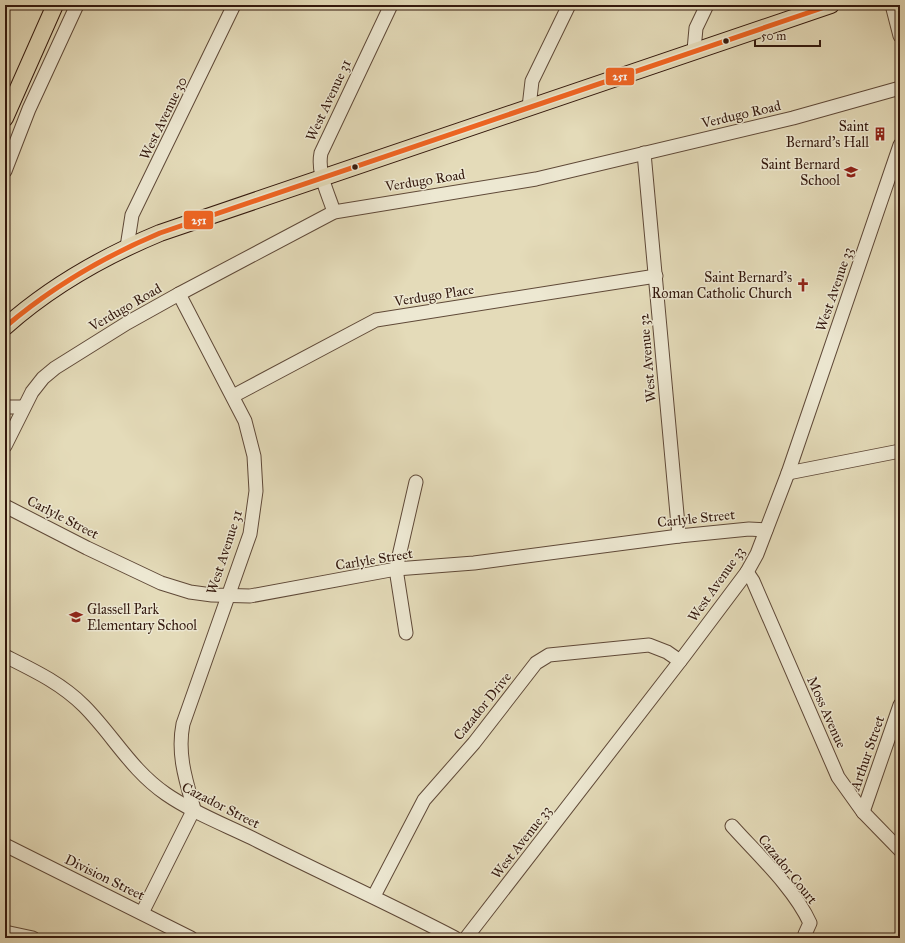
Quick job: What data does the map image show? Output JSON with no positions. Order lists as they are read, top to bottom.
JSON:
{
  "streets": {
    "street": [
      "West Avenue 31",
      "Verdugo Road",
      "West Avenue 30",
      "West Avenue 33",
      "Verdugo Place",
      "West Avenue 32",
      "Carlyle Street",
      "Cazador Drive",
      "Moss Avenue",
      "Arthur Street",
      "Cazador Street",
      "Cazador Court",
      "Division Street"
    ]
  },
  "crossings": [
    ["West Avenue 31", "Verdugo Road"],
    ["West Avenue 31", "Verdugo Place"],
    ["West Avenue 31", "Carlyle Street"],
    ["West Avenue 31", "Cazador Street"],
    ["Verdugo Road", "West Avenue 32"],
    ["West Avenue 33", "Carlyle Street"],
    ["West Avenue 33", "Cazador Drive"],
    ["West Avenue 33", "Moss Avenue"],
    ["Verdugo Place", "West Avenue 32"],
    ["West Avenue 32", "Carlyle Street"],
    ["Cazador Drive", "Cazador Street"],
    ["Moss Avenue", "Arthur Street"]
  ],
  "places": {
    "building": ["Saint Bernard's Hall"],
    "school or university": ["Saint Bernard School", "Glassell Park Elementary School"],
    "church": ["Saint Bernard's Roman Catholic Church"]
  },
  "lines": ["transit line 251"],
  "scale_bar": "50 m"
}
